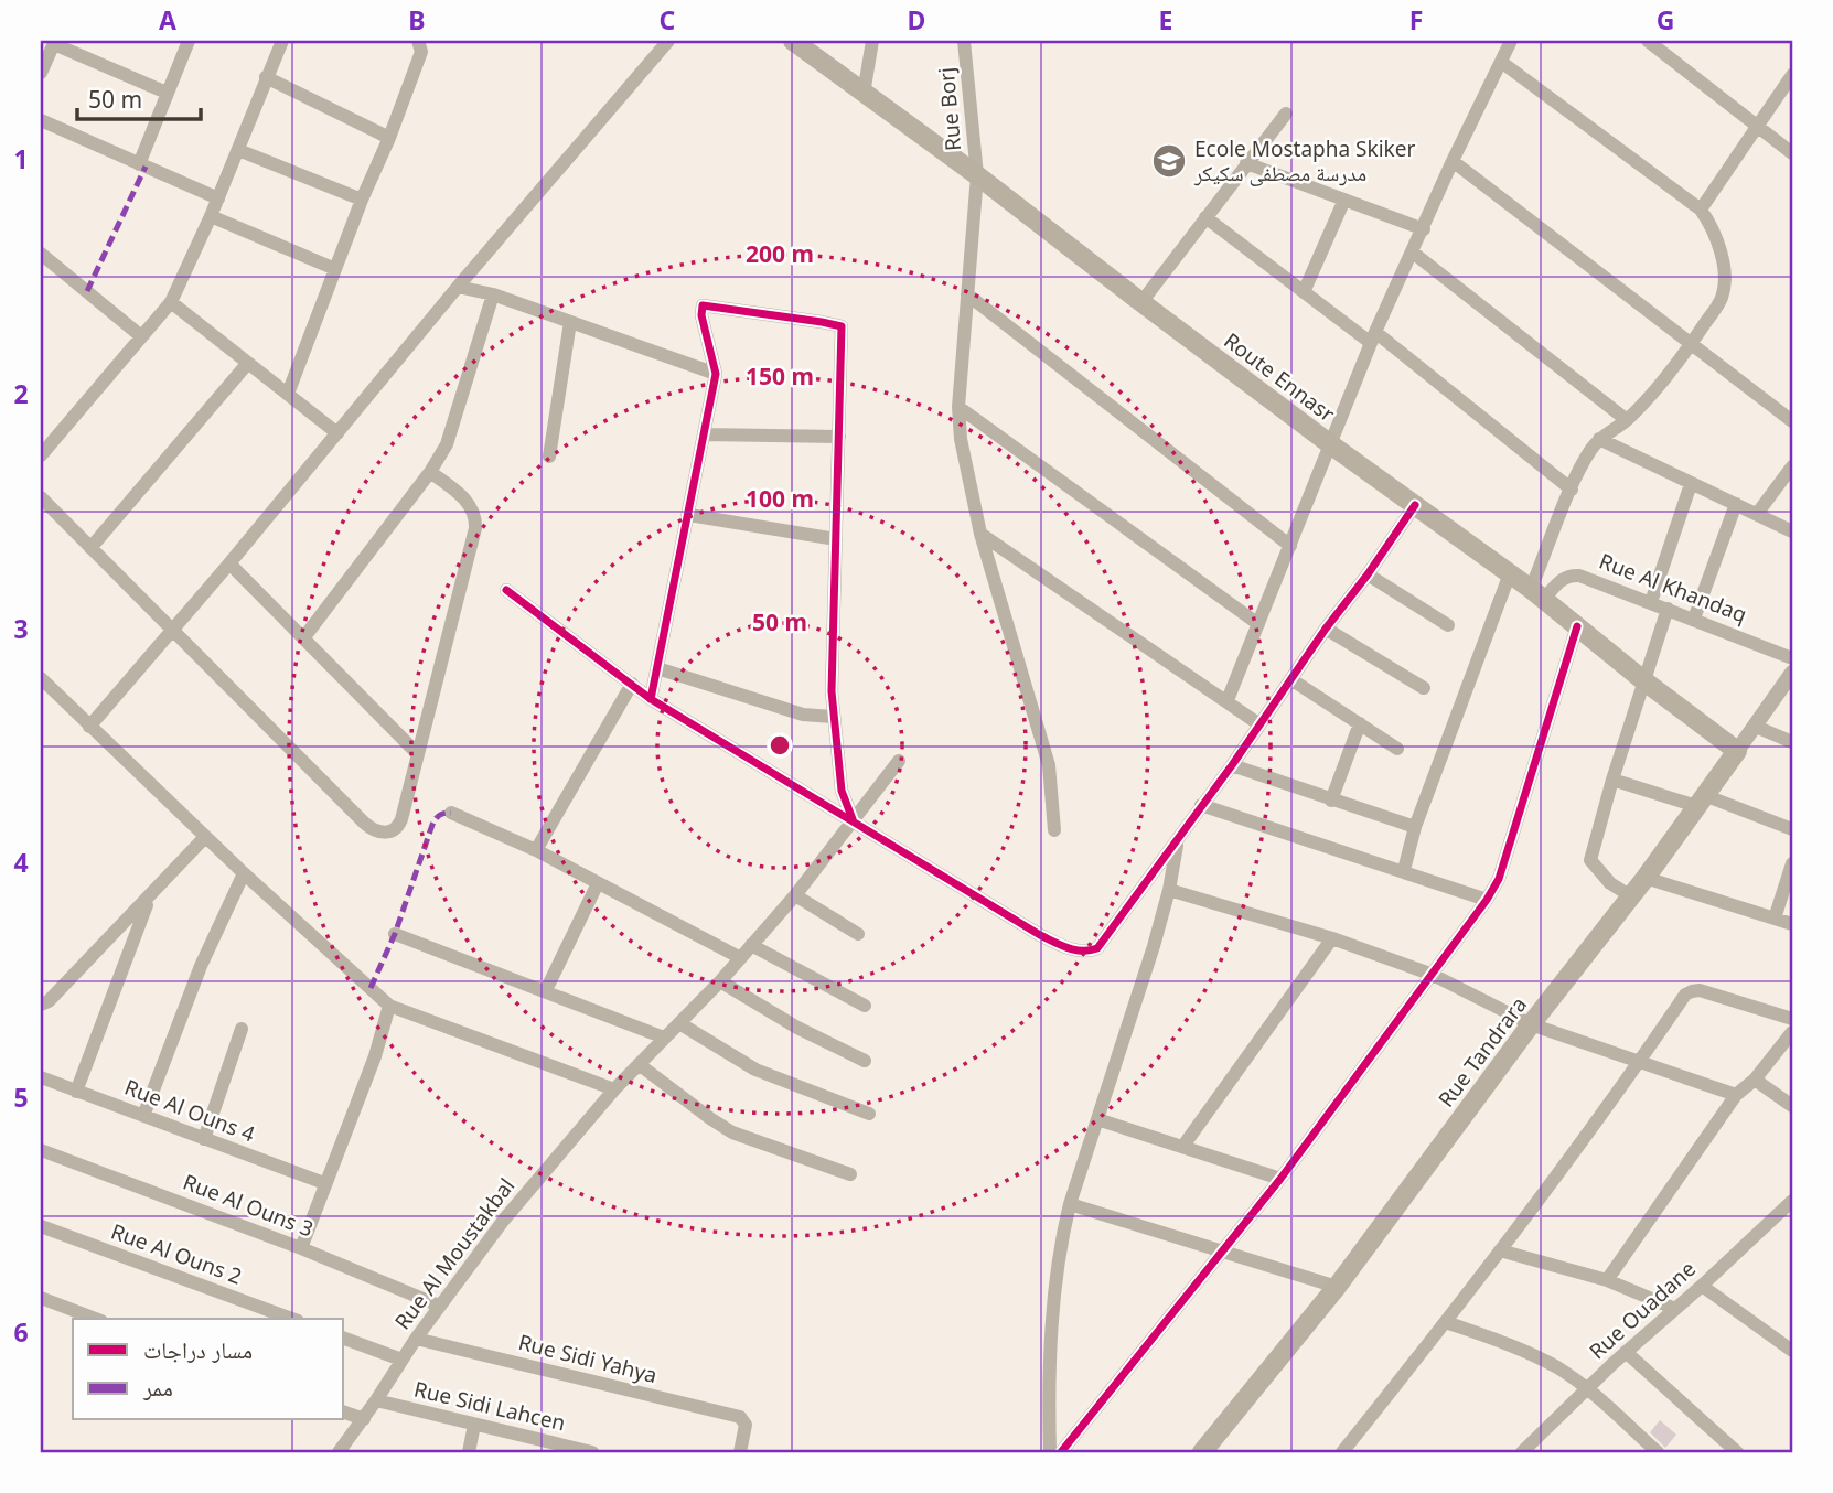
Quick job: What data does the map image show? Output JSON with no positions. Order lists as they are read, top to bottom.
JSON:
{
  "streets": {
    "main road": ["Route Ennasr", "Rue Tandrara"],
    "street": [
      "Rue Borj",
      "Rue Al Khandaq",
      "Rue Al Ouns 4",
      "Rue Al Ouns 3",
      "Rue Al Ouns 2",
      "Rue Al Moustakbal",
      "Rue Ouadane",
      "Rue Sidi Yahya",
      "Rue Sidi Lahcen"
    ]
  },
  "crossings": [
    ["Rue Borj", "Route Ennasr"],
    ["Route Ennasr", "Rue Al Khandaq"],
    ["Route Ennasr", "Rue Tandrara"],
    ["Rue Al Ouns 3", "Rue Al Moustakbal"],
    ["Rue Al Moustakbal", "Rue Sidi Yahya"],
    ["Rue Al Moustakbal", "Rue Sidi Lahcen"]
  ],
  "places": {
    "school or university": ["Ecole Mostapha Skiker مدرسة مصطفى سكيكر"]
  },
  "legend": ["مسار دراجات", "ممر"],
  "scale_bar": "50 m",
  "grid": {
    "columns": [
      "A",
      "B",
      "C",
      "D",
      "E",
      "F",
      "G"
    ],
    "rows": [
      "1",
      "2",
      "3",
      "4",
      "5",
      "6"
    ]
  },
  "rings": [
    "200 m",
    "150 m",
    "100 m",
    "50 m"
  ]
}
